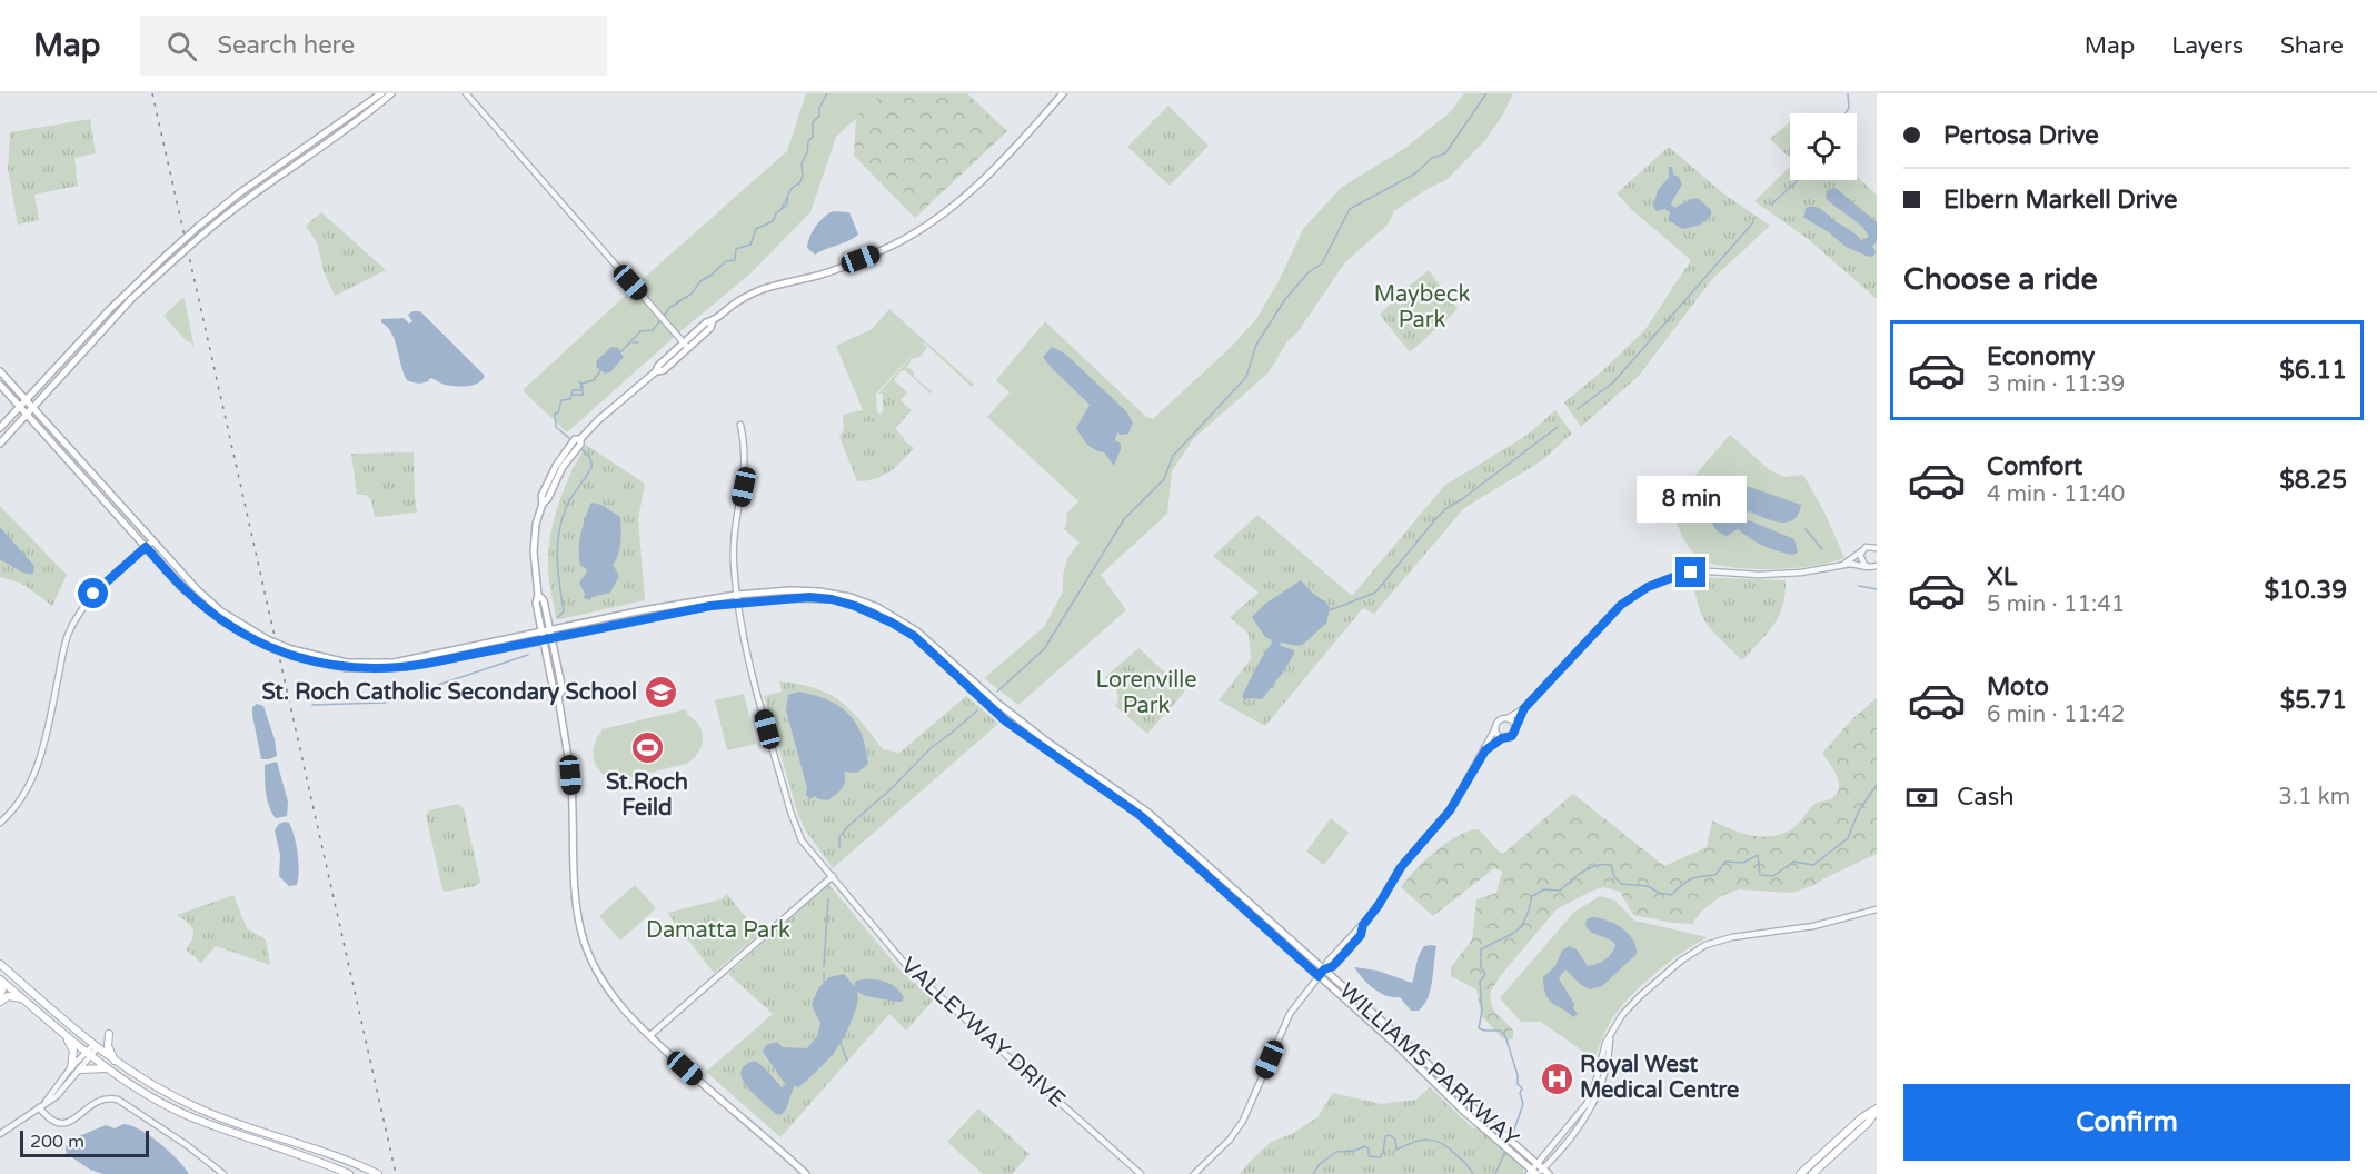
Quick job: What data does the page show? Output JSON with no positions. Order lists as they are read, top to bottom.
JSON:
{
  "streets": {
    "main road": ["WILLIAMS PARKWAY"],
    "street": ["VALLEYWAY DRIVE"]
  },
  "crossings": [
    ["VALLEYWAY DRIVE", "WILLIAMS PARKWAY"]
  ],
  "parks": ["Maybeck Park", "Lorenville Park", "Damatta Park"],
  "places": {
    "school or university": ["St. Roch Catholic Secondary School"],
    "sports": ["St.Roch Feild"],
    "hospital": ["Royal West Medical Centre"]
  },
  "scale_bar": "200 m",
  "page": {
    "header": "Map",
    "search": "Search here",
    "nav": ["Map", "Layers", "Share"],
    "banner": ["Pertosa Drive", "Elbern Markell Drive"],
    "heading": "Choose a ride",
    "list": [
      {
        "name": "Economy",
        "note": "3 min · 11:39",
        "value": "$6.11"
      },
      {
        "name": "Comfort",
        "note": "4 min · 11:40",
        "value": "$8.25"
      },
      {
        "name": "XL",
        "note": "5 min · 11:41",
        "value": "$10.39"
      },
      {
        "name": "Moto",
        "note": "6 min · 11:42",
        "value": "$5.71"
      }
    ],
    "bubble": "8 min",
    "pay": ["Cash", "3.1 km"],
    "buttons": "Confirm",
    "scale": "200 m"
  }
}
